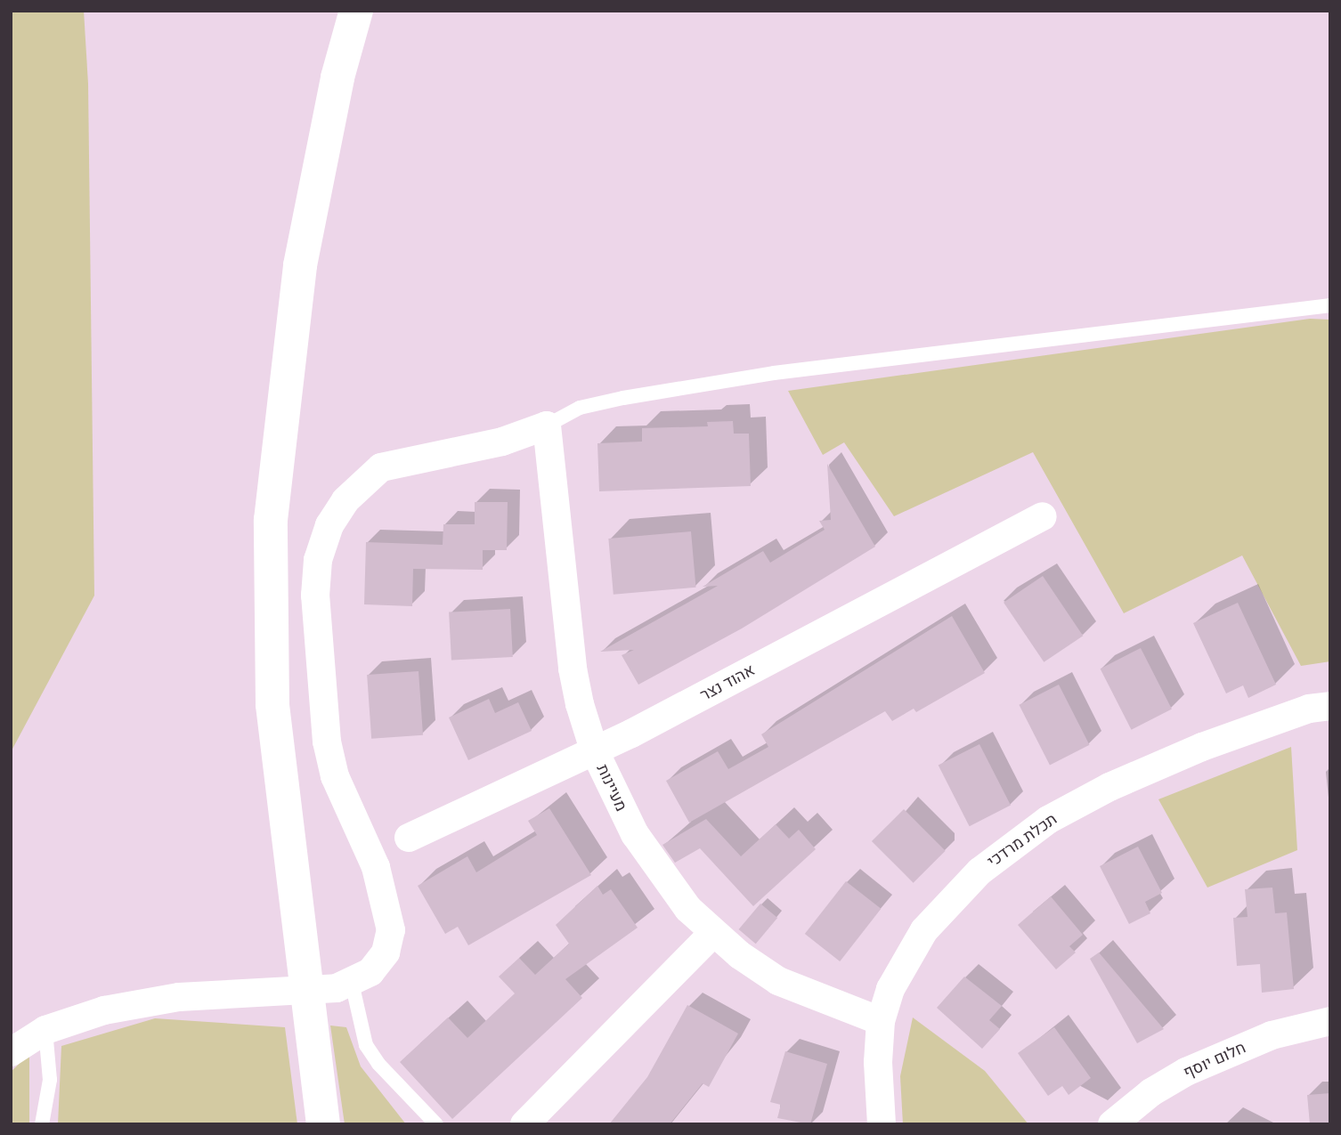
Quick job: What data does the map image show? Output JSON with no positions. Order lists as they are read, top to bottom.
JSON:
{
  "streets": {
    "street": [
      "אהוד נצר",
      "מעיינות",
      "תכלת מרדכי",
      "חלום יוסף"
    ]
  },
  "crossings": [
    ["אהוד נצר", "מעיינות"],
    ["מעיינות", "תכלת מרדכי"]
  ]
}
